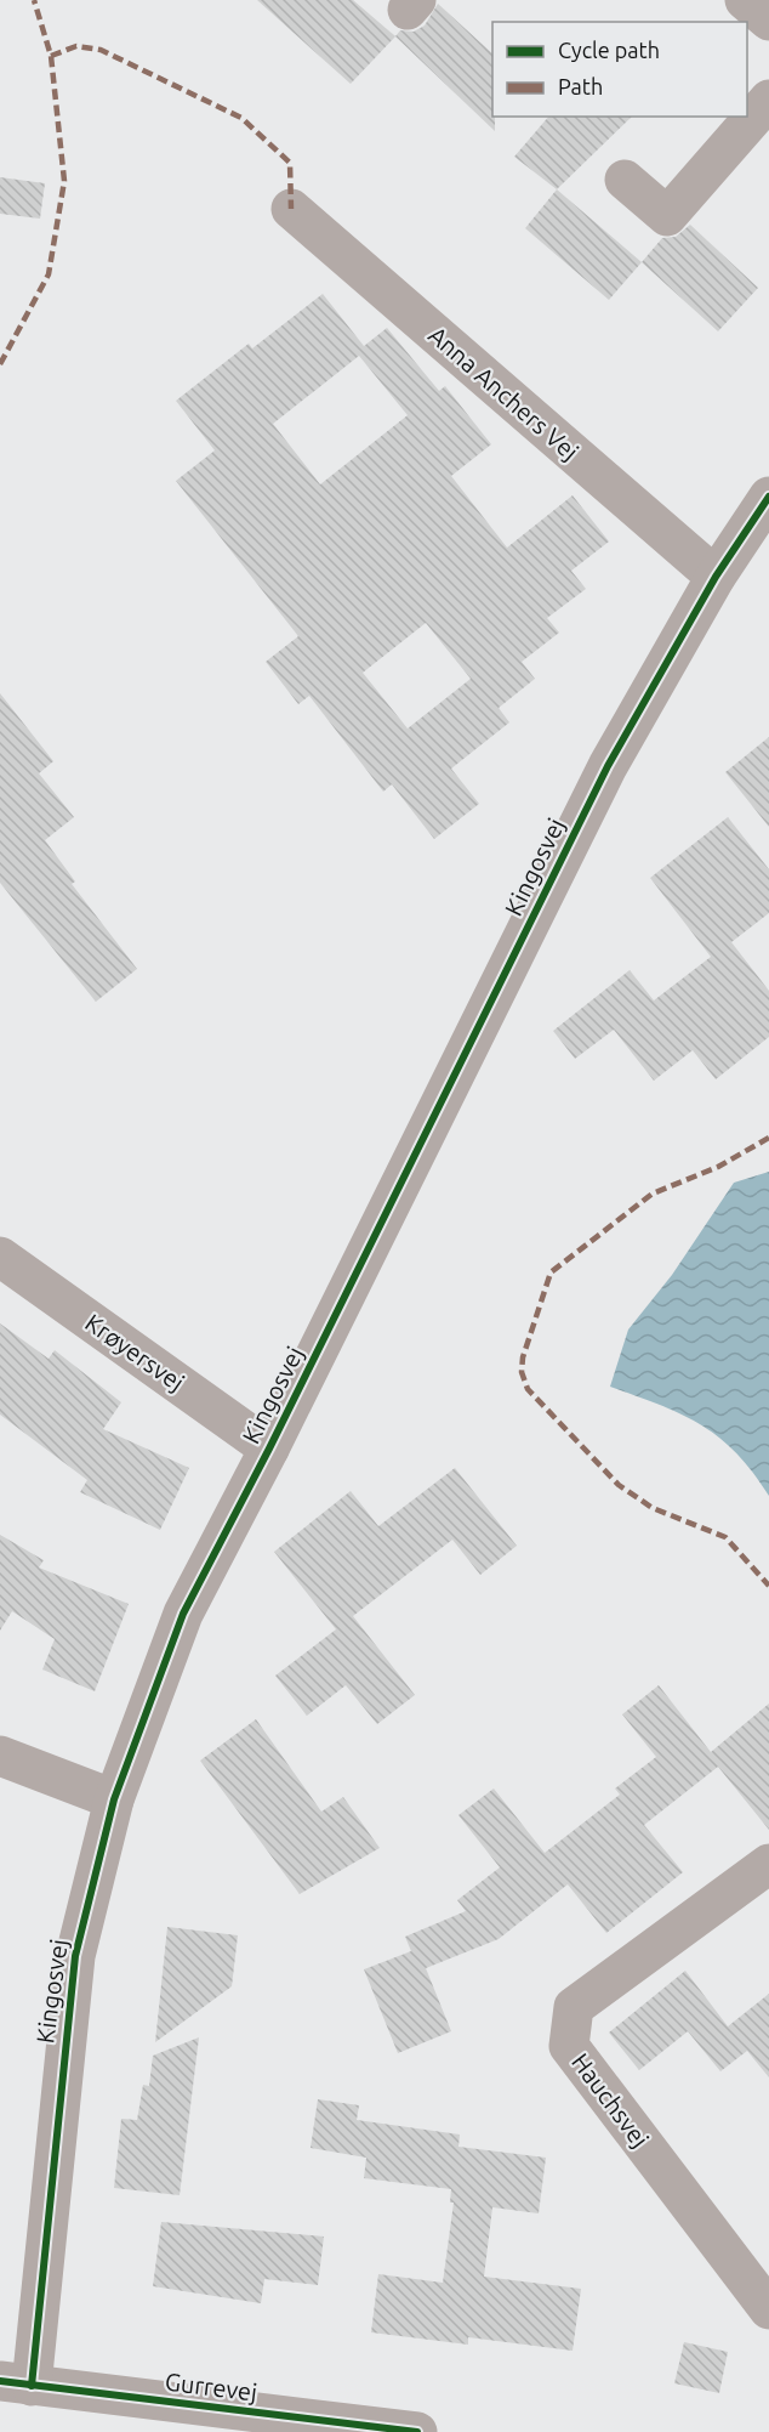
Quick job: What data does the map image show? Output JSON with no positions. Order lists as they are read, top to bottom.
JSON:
{
  "streets": {
    "street": [
      "Anna Anchers Vej",
      "Kingosvej",
      "Krøyersvej",
      "Hauchsvej",
      "Gurrevej"
    ]
  },
  "crossings": [
    ["Anna Anchers Vej", "Kingosvej"],
    ["Kingosvej", "Krøyersvej"],
    ["Kingosvej", "Gurrevej"]
  ],
  "legend": ["Cycle path", "Path"]
}
